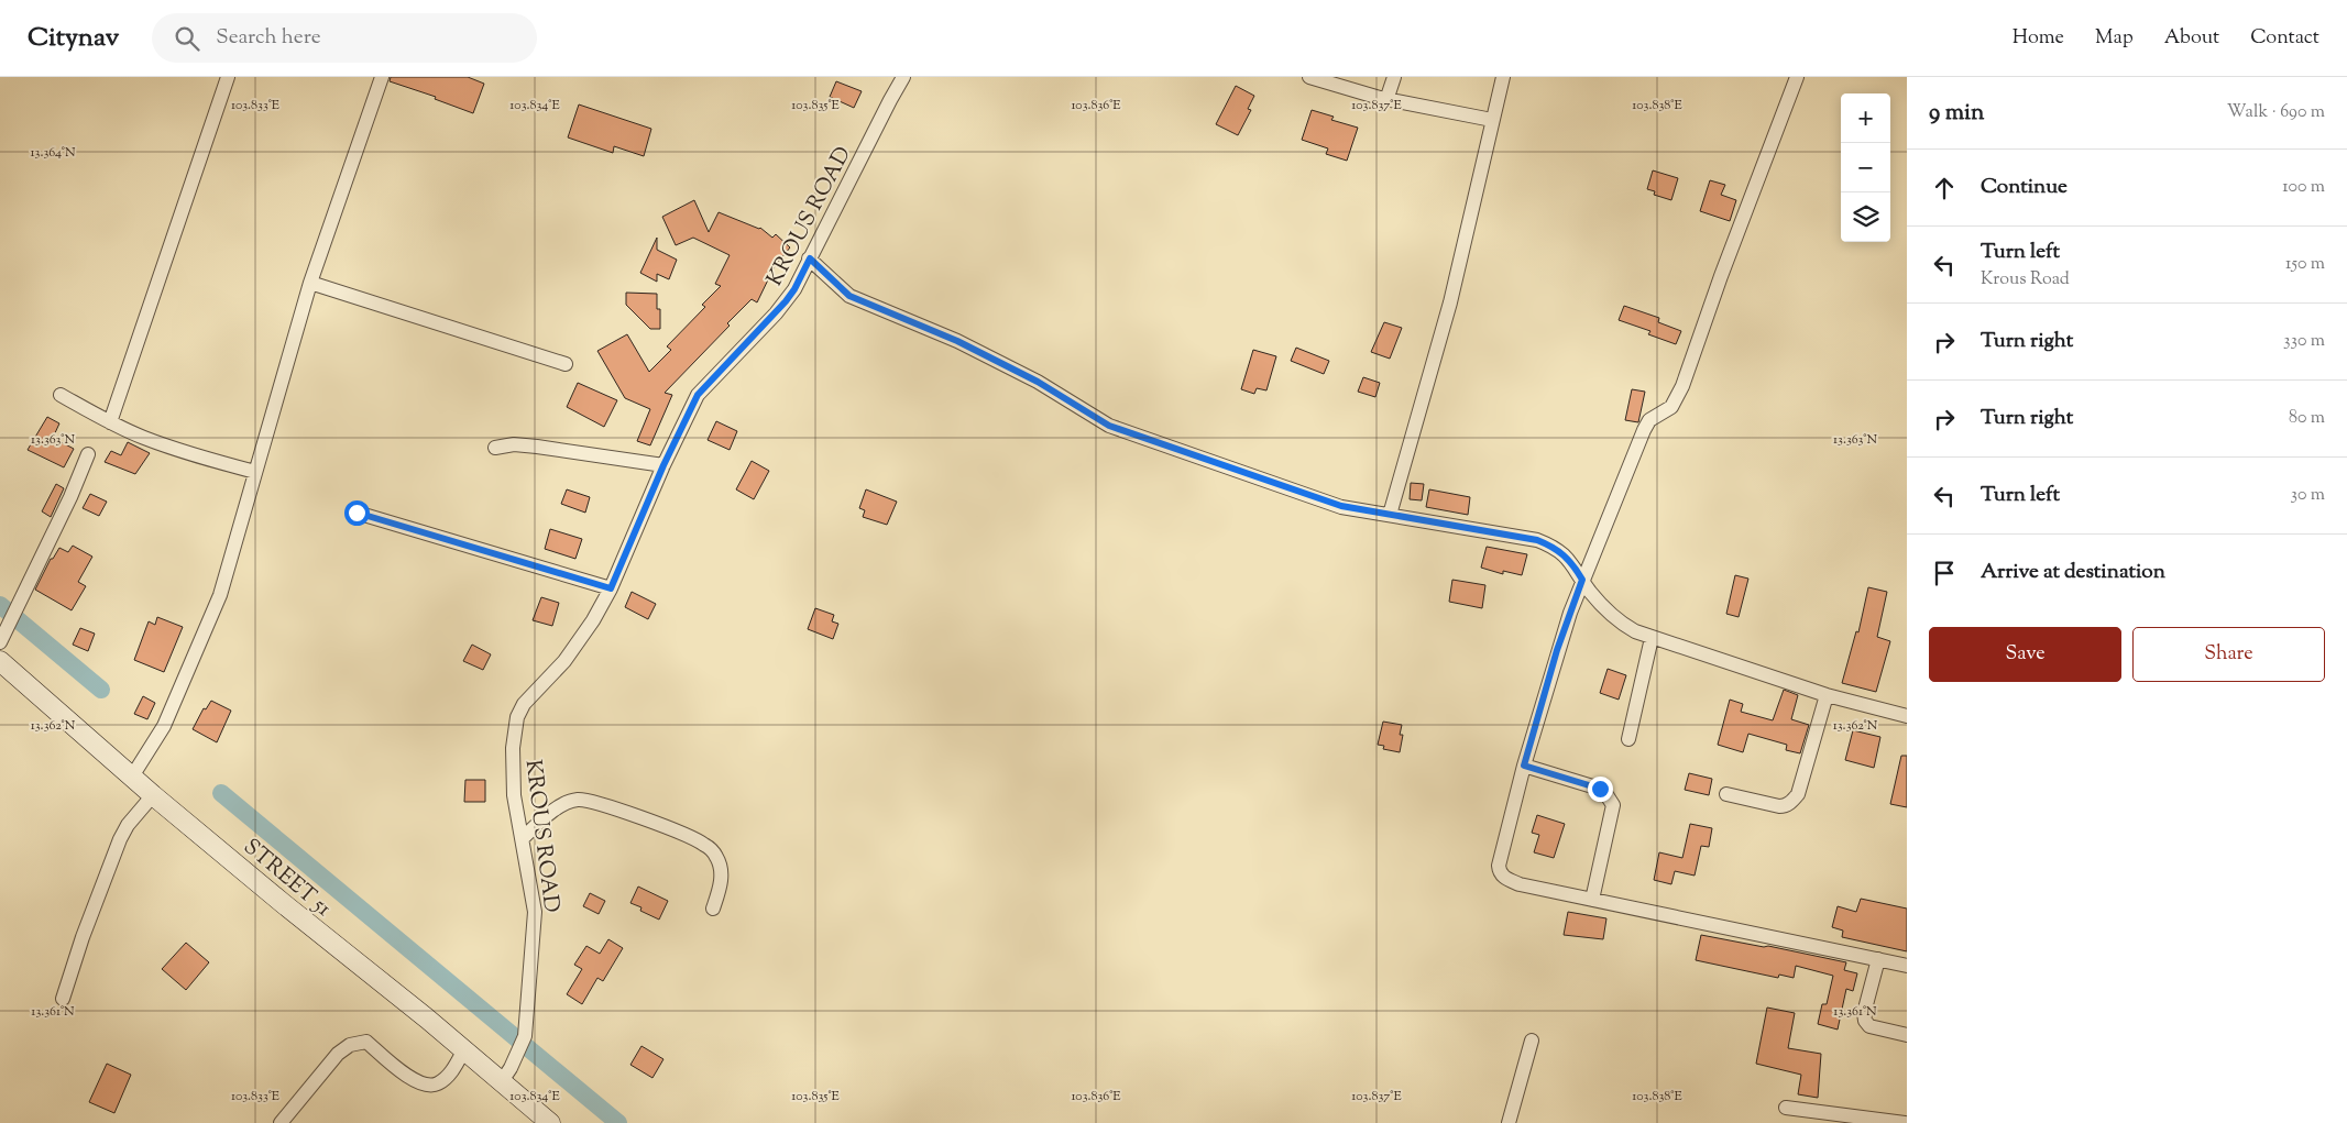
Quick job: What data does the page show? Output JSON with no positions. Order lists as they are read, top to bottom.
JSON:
{
  "streets": {
    "main road": ["STREET 51"],
    "street": ["KROUS ROAD"]
  },
  "crossings": [
    ["KROUS ROAD", "STREET 51"]
  ],
  "page": {
    "header": "Citynav",
    "search": "Search here",
    "nav": [
      "Home",
      "Map",
      "About",
      "Contact"
    ],
    "heading": ["9 min", "Walk · 690 m"],
    "map_buttons": ["+", "−"],
    "list": [
      ["Continue", "100 m"],
      ["Turn left", "Krous Road", "150 m"],
      ["Turn right", "330 m"],
      ["Turn right", "80 m"],
      ["Turn left", "30 m"],
      "Arrive at destination"
    ],
    "buttons": ["Save", "Share"]
  },
  "coordinates": [
    "103.833°E",
    "103.834°E",
    "103.835°E",
    "103.836°E",
    "103.837°E",
    "103.838°E",
    "13.364°N",
    "13.363°N",
    "13.362°N",
    "13.361°N"
  ]
}
